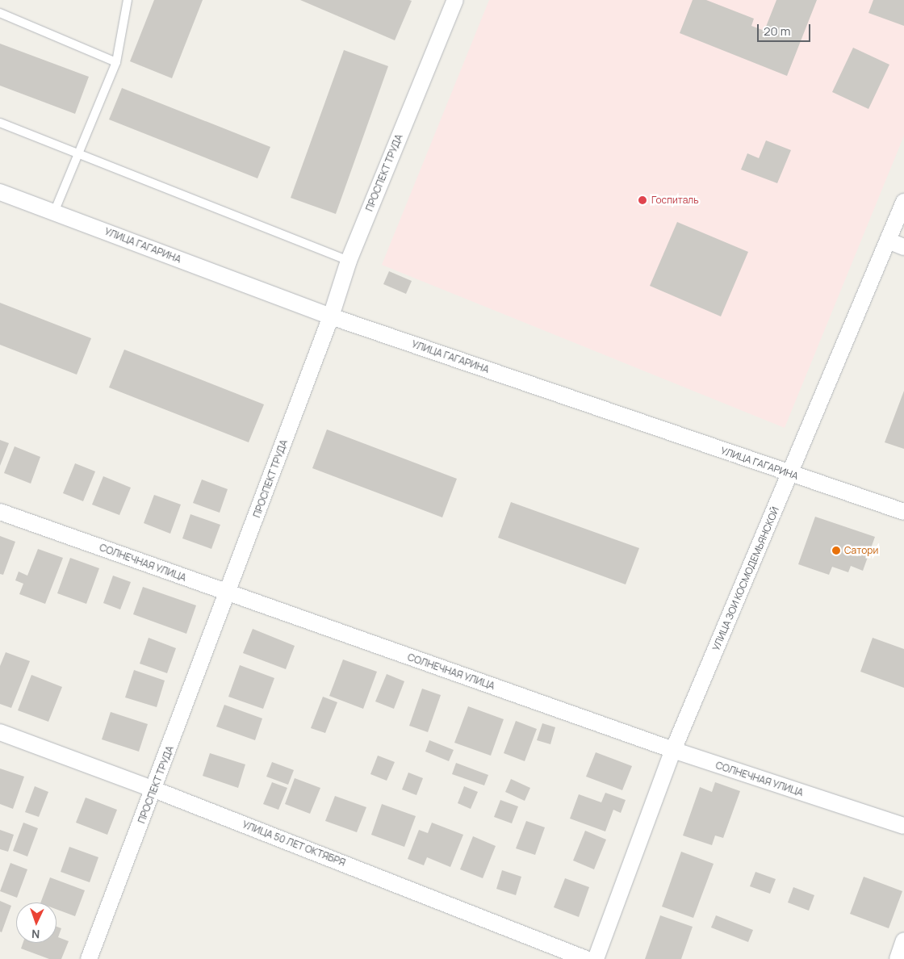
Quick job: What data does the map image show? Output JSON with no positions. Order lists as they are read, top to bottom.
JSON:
{
  "streets": {
    "street": [
      "ПРОСПЕКТ ТРУДА",
      "УЛИЦА ГАГАРИНА",
      "СОЛНЕЧНАЯ УЛИЦА",
      "УЛИЦА ЗОИ КОСМОДЕМЬЯНСКОЙ",
      "УЛИЦА 50 ЛЕТ ОКТЯБРЯ"
    ]
  },
  "crossings": [
    ["ПРОСПЕКТ ТРУДА", "УЛИЦА ГАГАРИНА"],
    ["ПРОСПЕКТ ТРУДА", "СОЛНЕЧНАЯ УЛИЦА"],
    ["ПРОСПЕКТ ТРУДА", "УЛИЦА 50 ЛЕТ ОКТЯБРЯ"],
    ["УЛИЦА ГАГАРИНА", "УЛИЦА ЗОИ КОСМОДЕМЬЯНСКОЙ"],
    ["СОЛНЕЧНАЯ УЛИЦА", "УЛИЦА ЗОИ КОСМОДЕМЬЯНСКОЙ"]
  ],
  "places": ["Госпиталь", "Сатори"],
  "scale_bar": "20 m",
  "north": "bottom"
}
